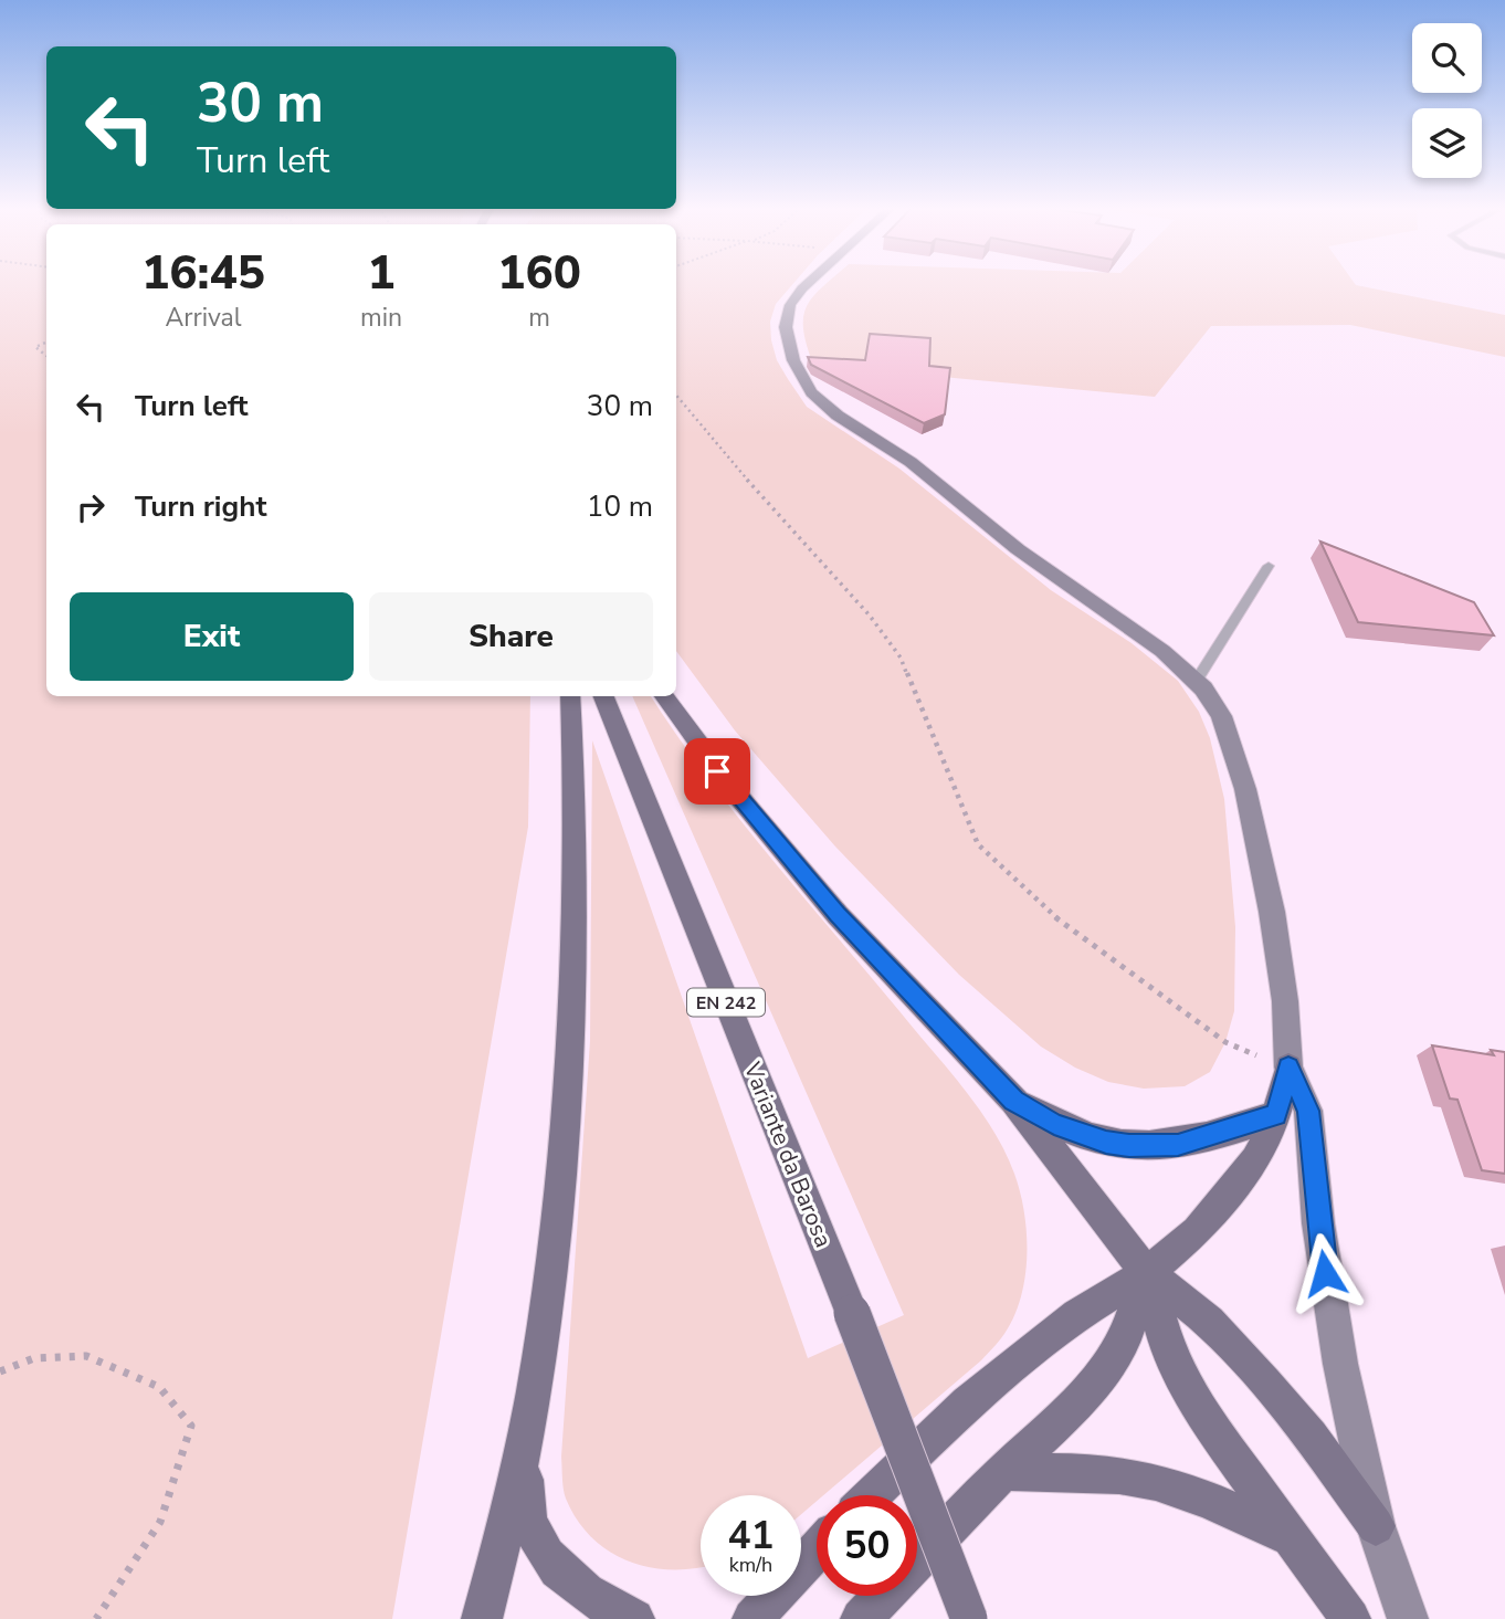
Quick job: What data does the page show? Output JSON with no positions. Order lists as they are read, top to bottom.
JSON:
{
  "streets": {
    "main road": ["EN 242", "Variante da Barosa"]
  },
  "page": {
    "turn": ["30 m", "Turn left"],
    "eta": [
      "16:45",
      "Arrival",
      "1",
      "min",
      "160",
      "m"
    ],
    "list": [
      {
        "name": "Turn left",
        "value": "30 m"
      },
      {
        "name": "Turn right",
        "value": "10 m"
      }
    ],
    "buttons": ["Exit", "Share"],
    "speed": "41 km/h",
    "limit": "50"
  }
}
